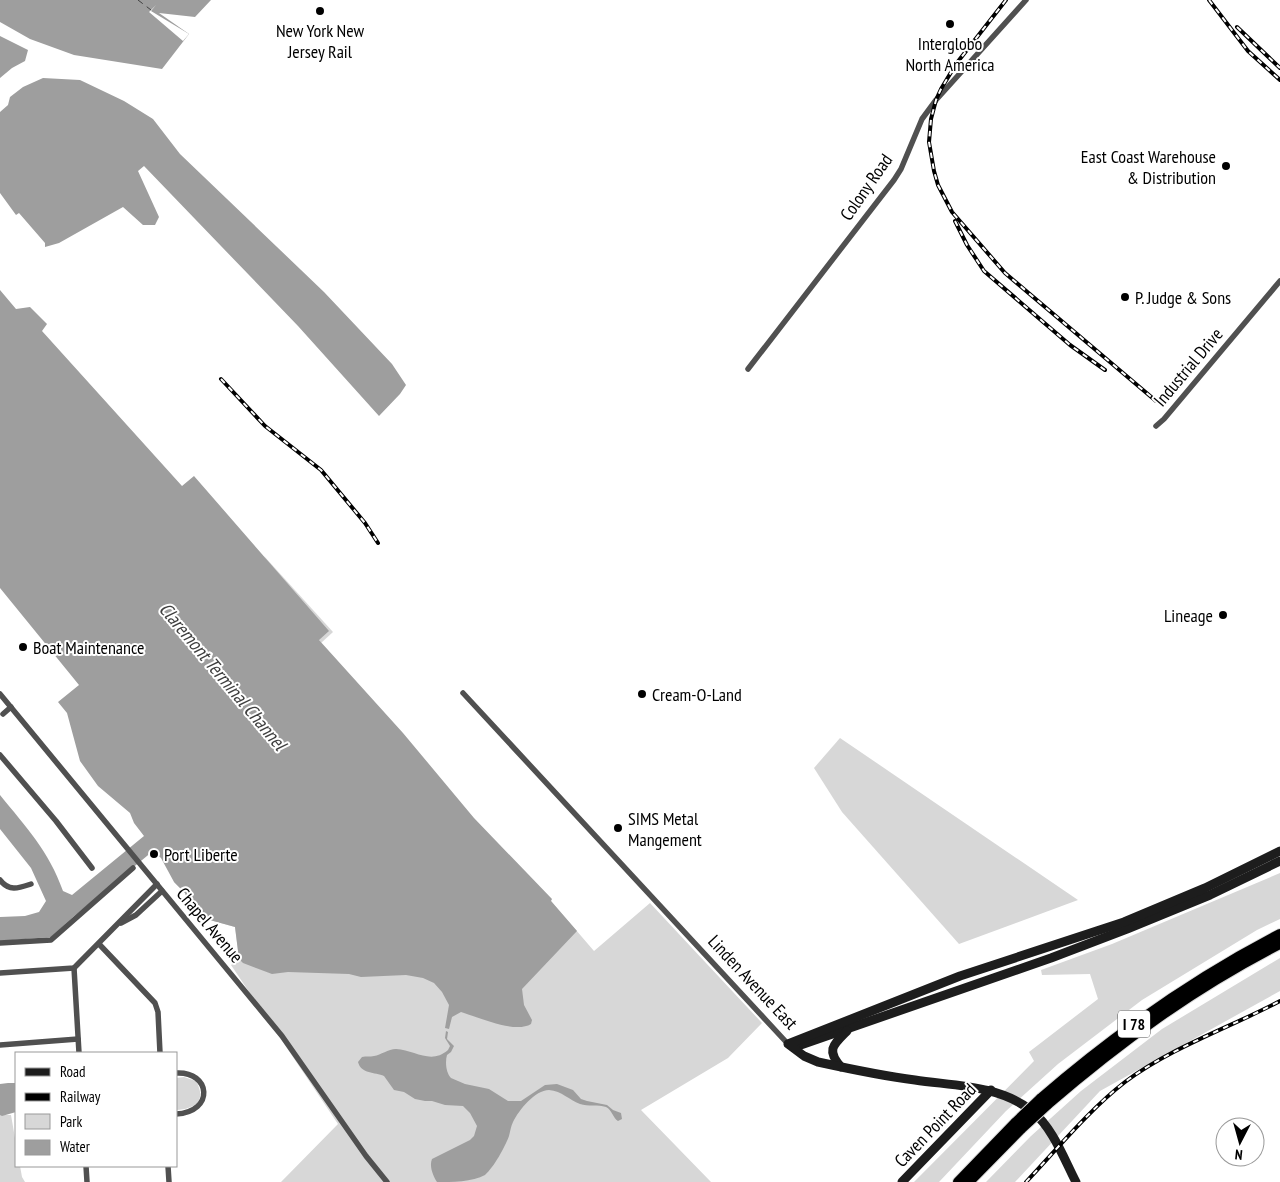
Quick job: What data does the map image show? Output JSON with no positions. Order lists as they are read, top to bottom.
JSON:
{
  "streets": {
    "highway": ["I 78"],
    "street": [
      "Colony Road",
      "Industrial Drive",
      "Chapel Avenue",
      "Linden Avenue East",
      "Caven Point Road"
    ]
  },
  "crossings": [
    ["Linden Avenue East", "Caven Point Road"]
  ],
  "water": ["Claremont Terminal Channel"],
  "places": [
    "New York New Jersey Rail",
    "Interglobo North America",
    "East Coast Warehouse & Distribution",
    "P. Judge & Sons",
    "Lineage",
    "Boat Maintenance",
    "Cream-O-Land",
    "SIMS Metal Mangement",
    "Port Liberte"
  ],
  "legend": [
    "Road",
    "Railway",
    "Park",
    "Water"
  ],
  "north": "bottom"
}
